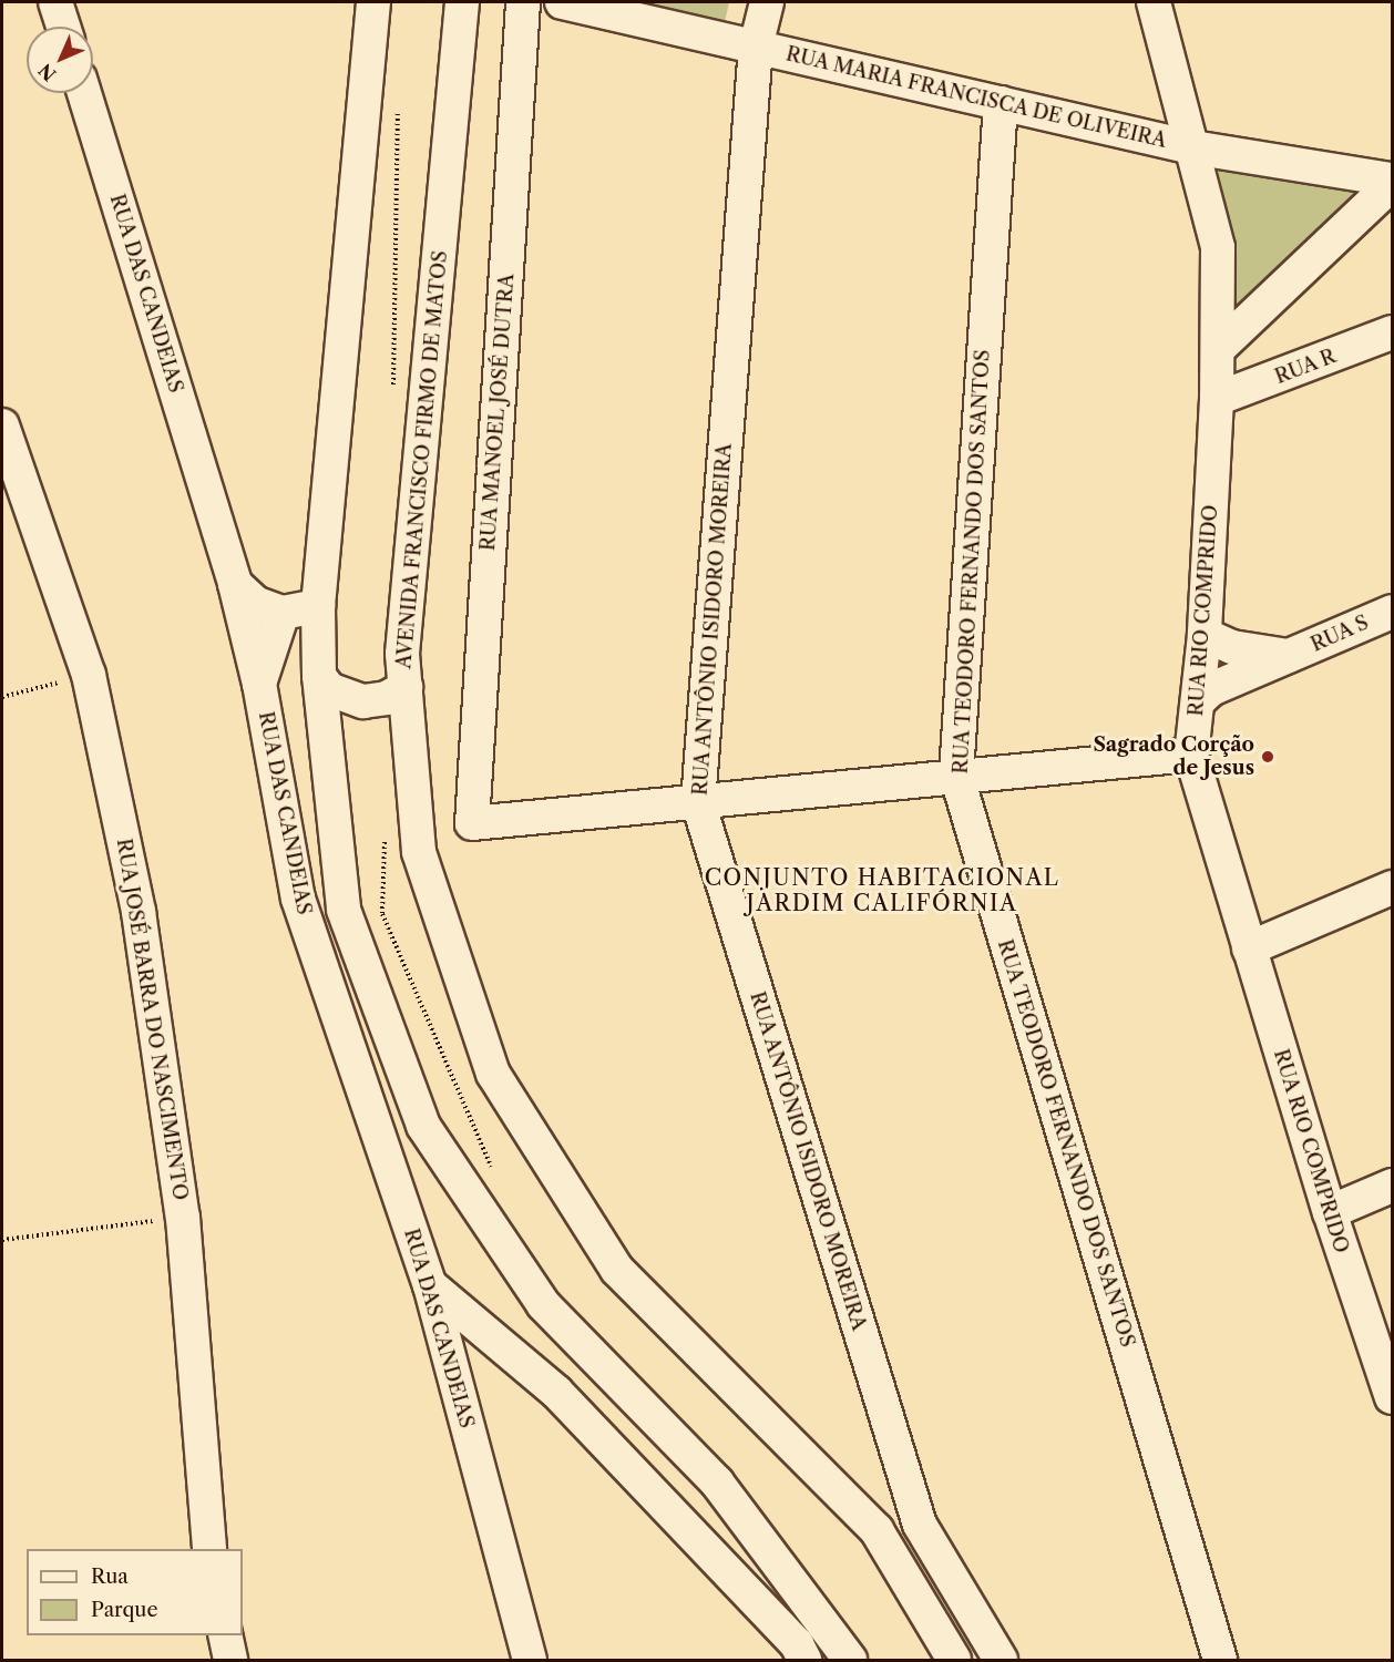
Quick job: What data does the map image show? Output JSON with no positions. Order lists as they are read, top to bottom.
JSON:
{
  "streets": {
    "street": [
      "RUA MARIA FRANCISCA DE OLIVEIRA",
      "RUA DAS CANDEIAS",
      "RUA R",
      "RUA MANOEL JOSÉ DUTRA",
      "AVENIDA FRANCISCO FIRMO DE MATOS",
      "RUA TEODORO FERNANDO DOS SANTOS",
      "RUA RIO COMPRIDO",
      "RUA ANTÔNIO ISIDORO MOREIRA",
      "RUA S",
      "RUA JOSÉ BARRA DO NASCIMENTO"
    ]
  },
  "crossings": [
    ["RUA MARIA FRANCISCA DE OLIVEIRA", "RUA TEODORO FERNANDO DOS SANTOS"],
    ["RUA MARIA FRANCISCA DE OLIVEIRA", "RUA RIO COMPRIDO"],
    ["RUA MARIA FRANCISCA DE OLIVEIRA", "RUA ANTÔNIO ISIDORO MOREIRA"],
    ["RUA R", "RUA RIO COMPRIDO"],
    ["RUA MANOEL JOSÉ DUTRA", "RUA ANTÔNIO ISIDORO MOREIRA"],
    ["RUA RIO COMPRIDO", "RUA S"]
  ],
  "districts": ["CONJUNTO HABITACIONAL JARDIM CALIFÓRNIA"],
  "places": ["Sagrado Corção de Jesus"],
  "legend": ["Rua", "Parque"],
  "north": "bottom left"
}
